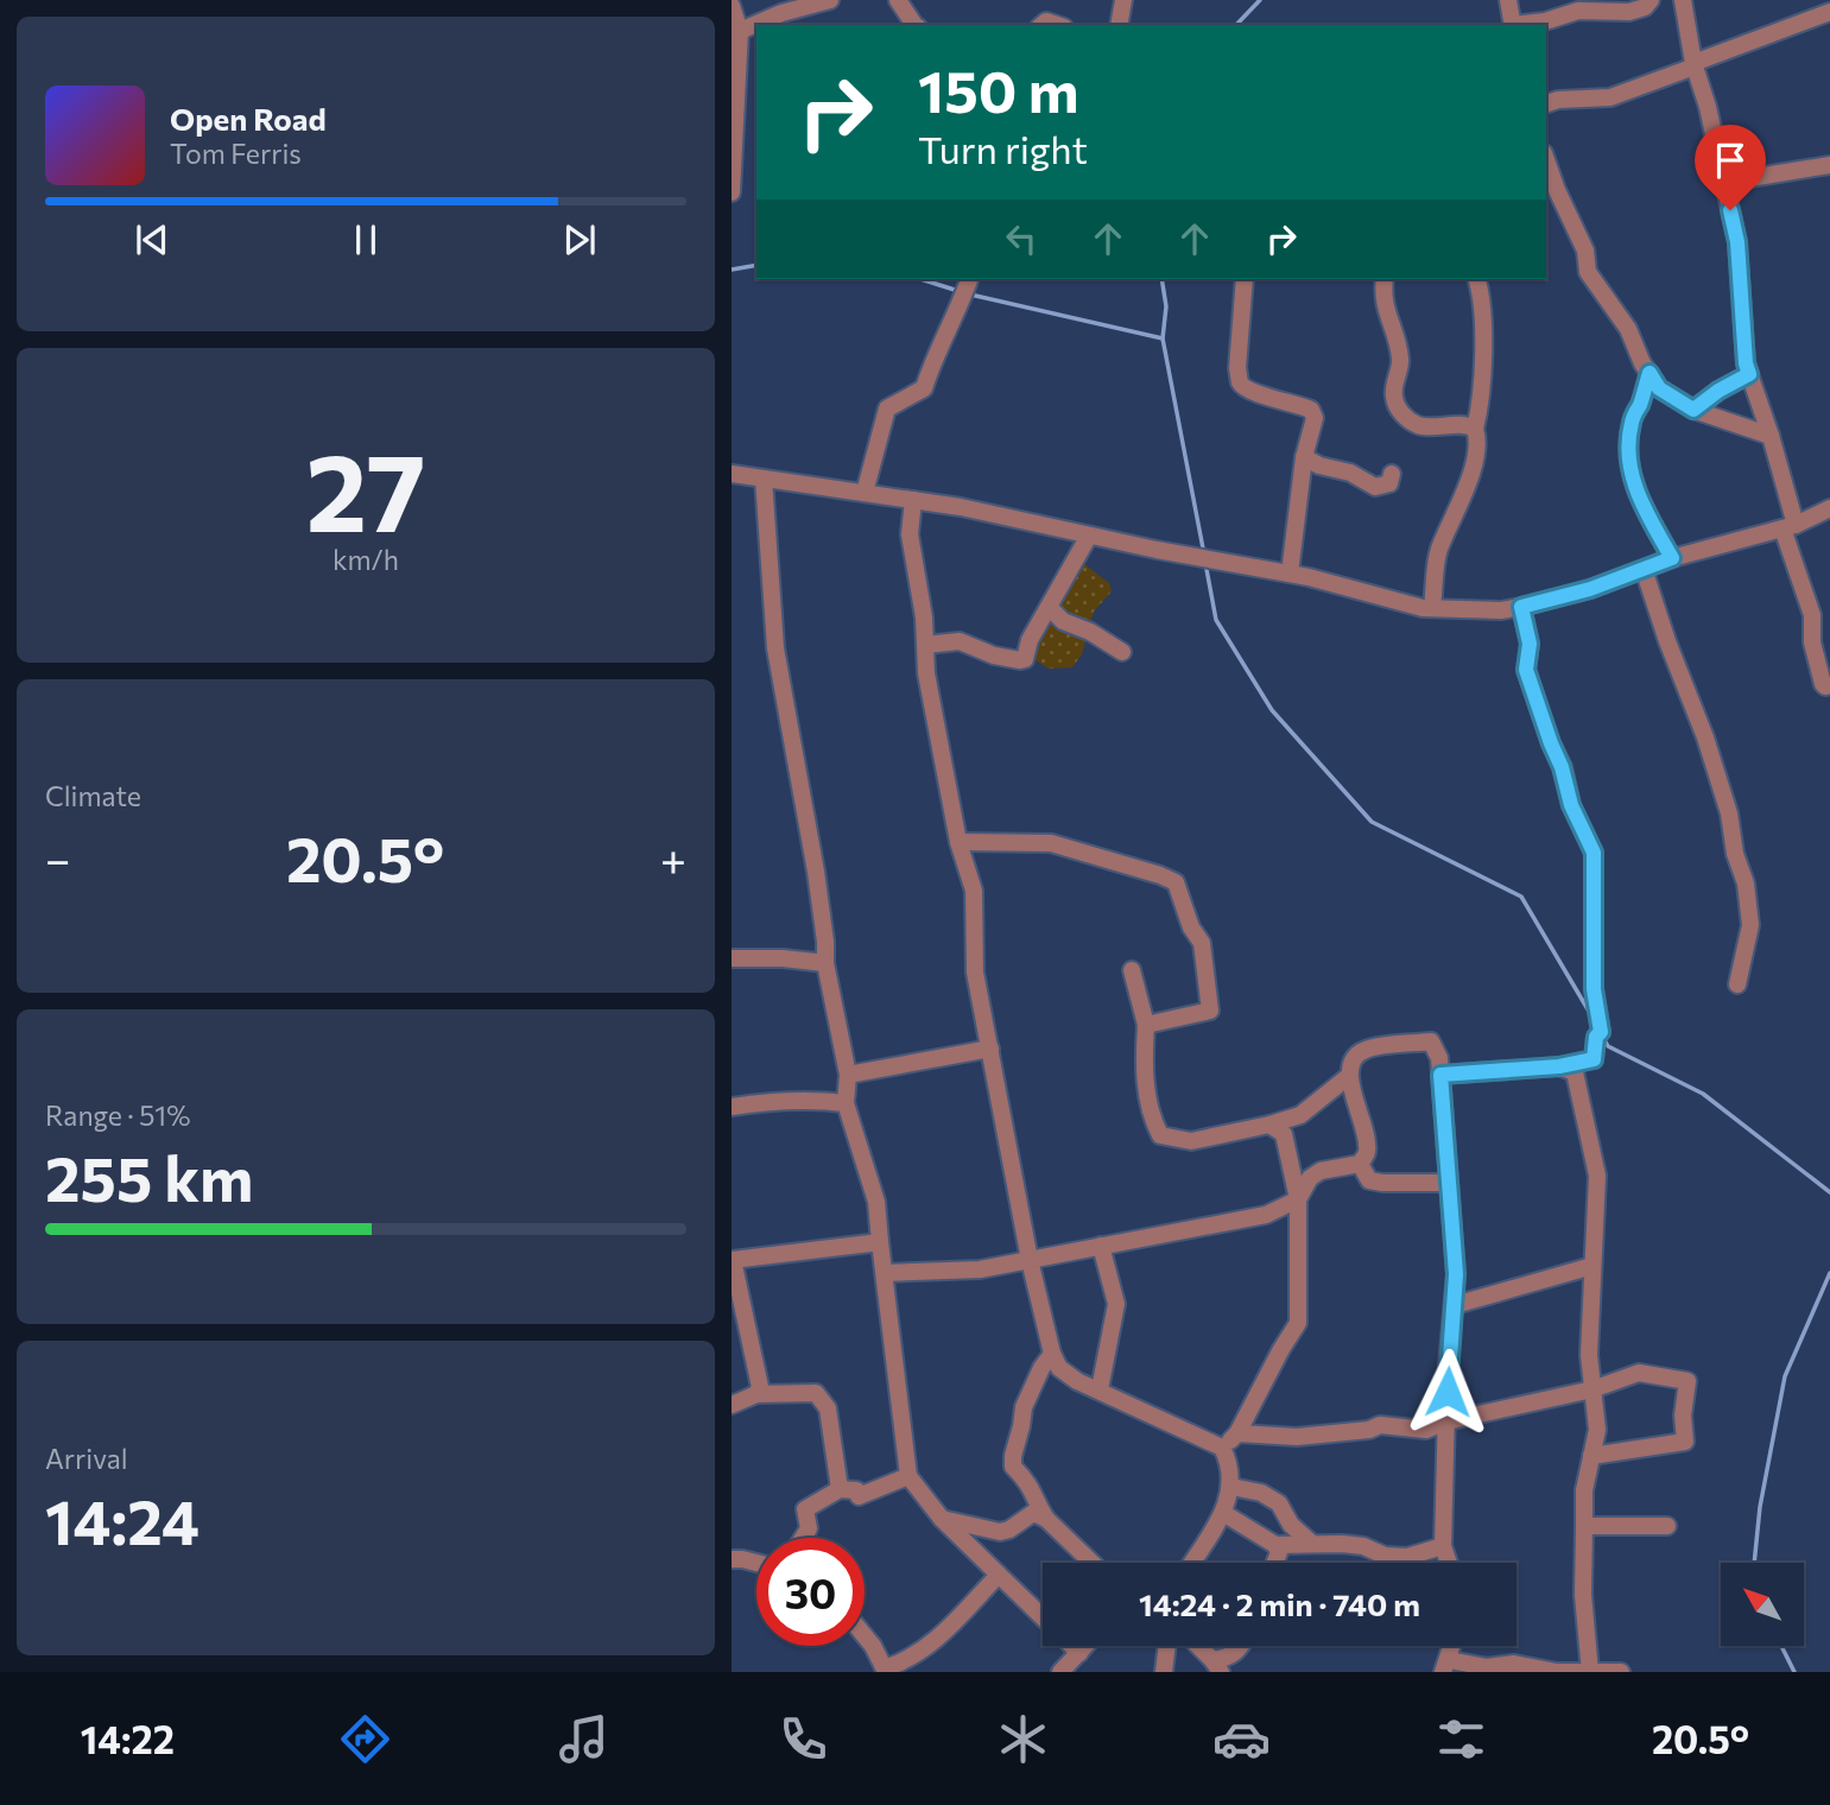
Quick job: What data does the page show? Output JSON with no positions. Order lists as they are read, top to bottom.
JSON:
{
  "north": "top left",
  "page": {
    "turn": ["150 m", "Turn right"],
    "song": ["Open Road", "Tom Ferris"],
    "tile": [
      ["27", "km/h"],
      "Climate",
      ["Range · 51%", "255 km"],
      ["Arrival", "14:24"]
    ],
    "heat": ["−", "20.5°", "+"],
    "limit": "30",
    "trip": "14:24 · 2 min · 740 m",
    "tabs": ["14:22", "20.5°"]
  }
}
